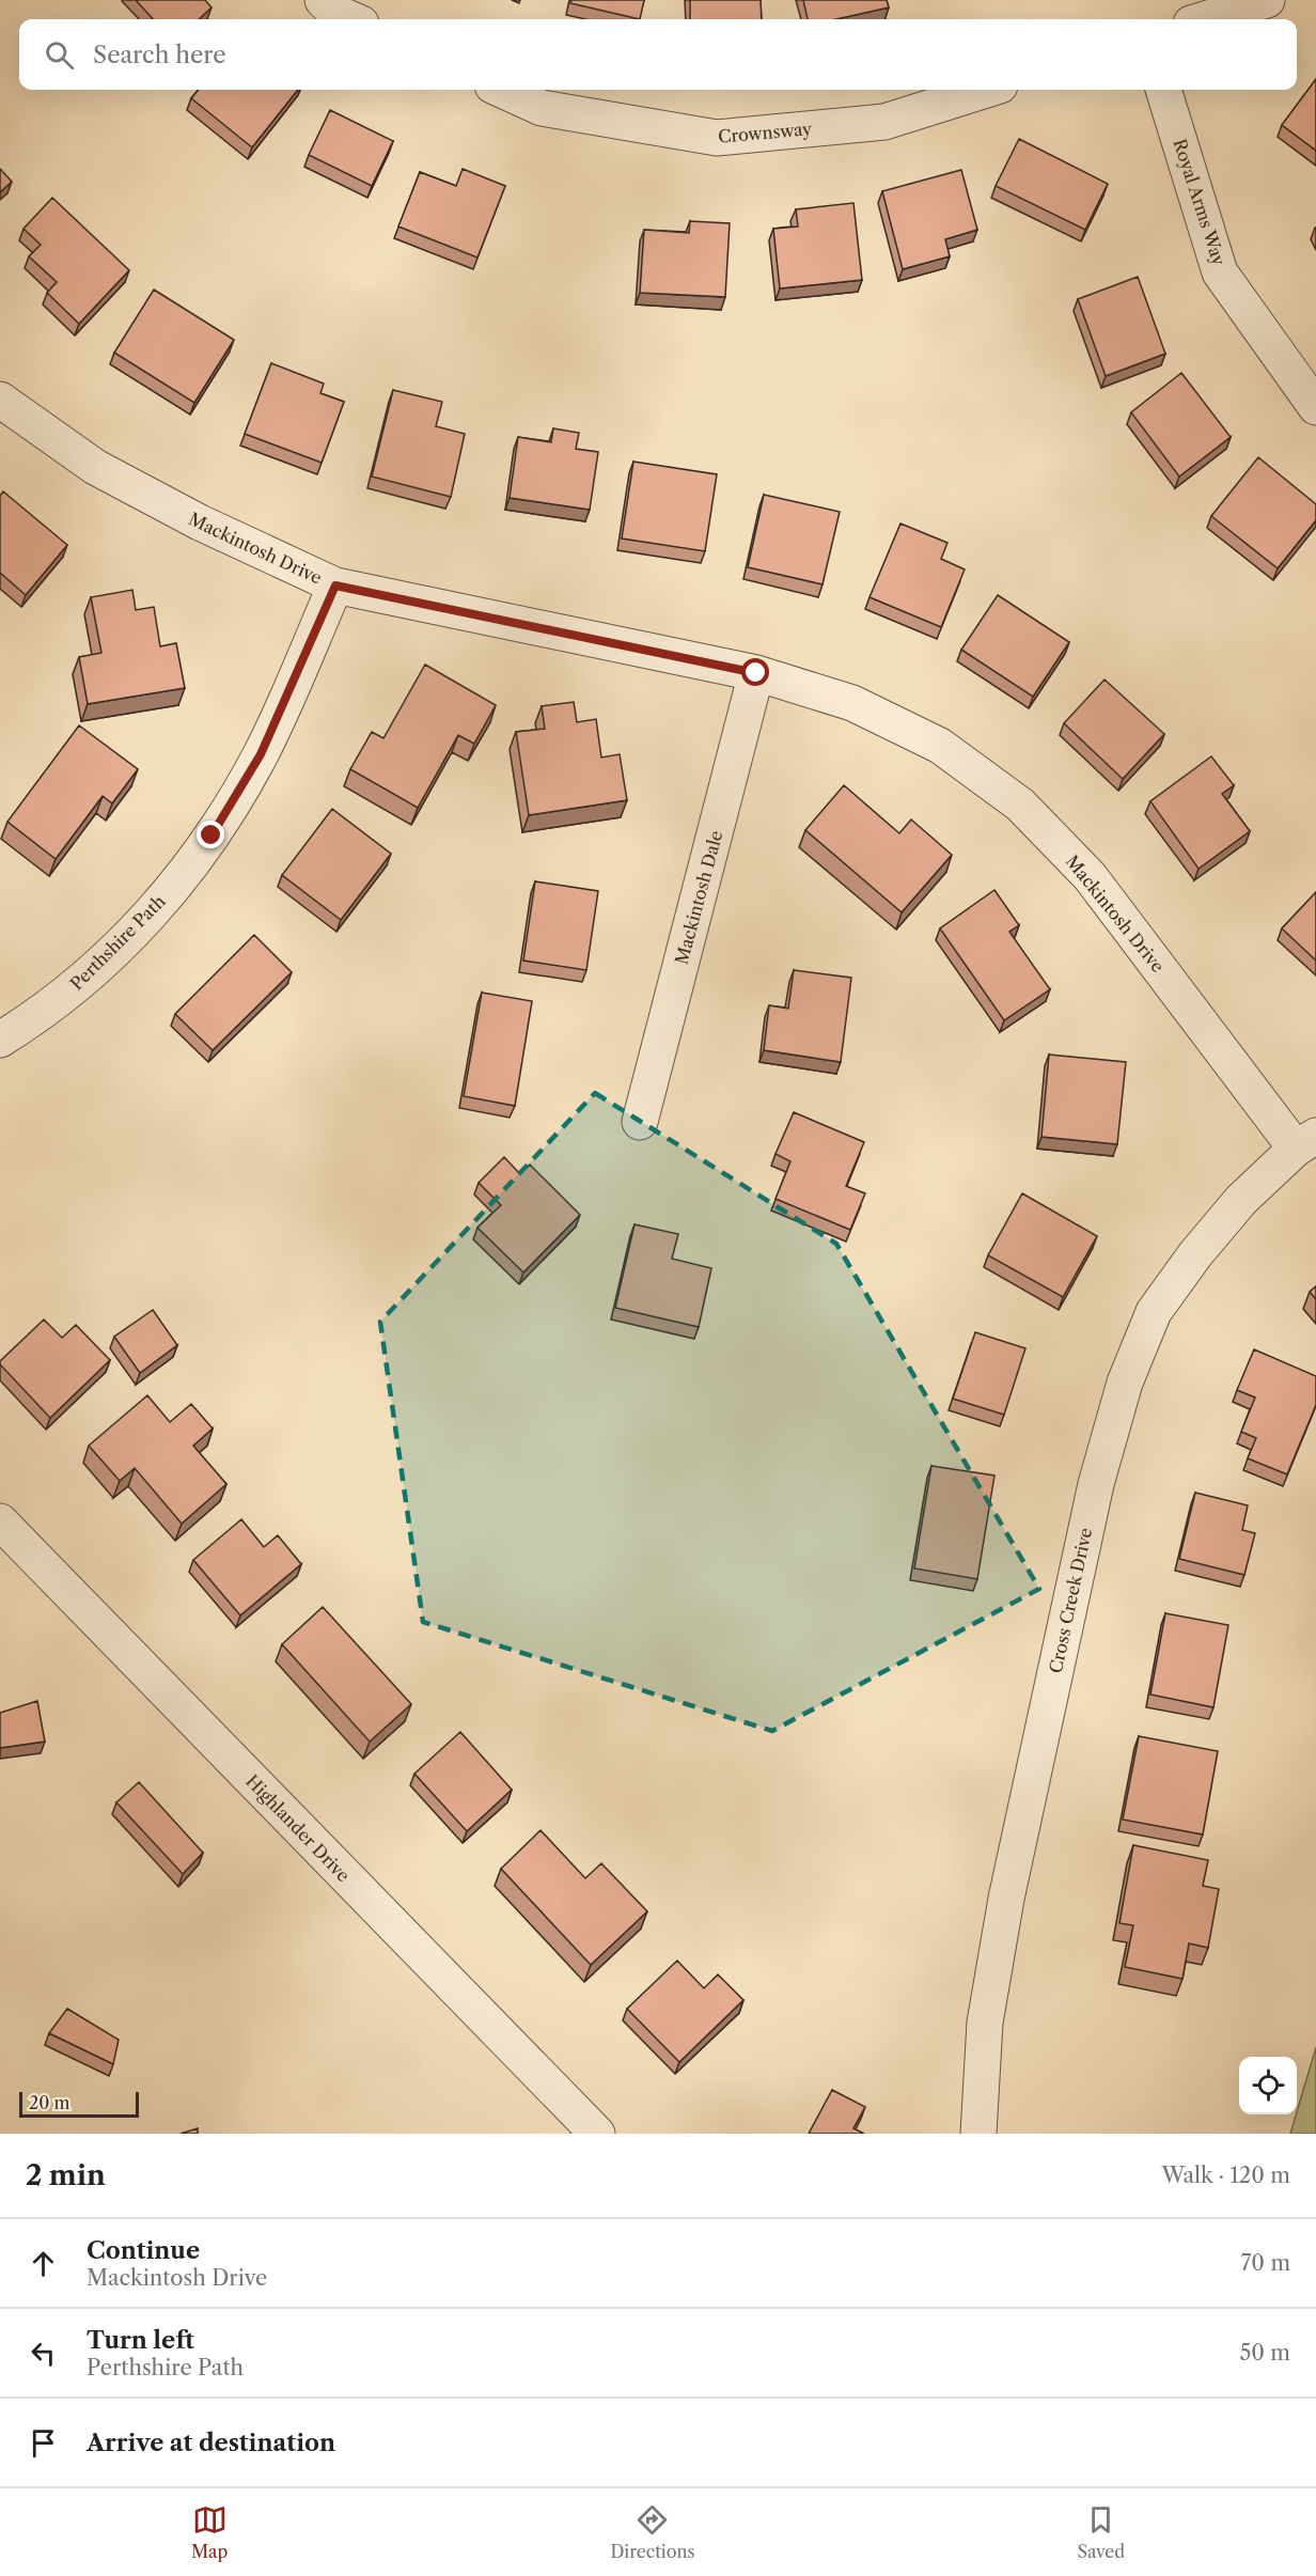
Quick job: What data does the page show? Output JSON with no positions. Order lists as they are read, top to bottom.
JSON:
{
  "streets": {
    "street": [
      "Crownsway",
      "Royal Arms Way",
      "Mackintosh Drive",
      "Mackintosh Dale",
      "Perthshire Path",
      "Cross Creek Drive",
      "Highlander Drive"
    ]
  },
  "crossings": [
    ["Mackintosh Drive", "Mackintosh Dale"],
    ["Mackintosh Drive", "Perthshire Path"],
    ["Mackintosh Drive", "Cross Creek Drive"]
  ],
  "scale_bar": "20 m",
  "page": {
    "search": "Search here",
    "scale": "20 m",
    "heading": ["2 min", "Walk · 120 m"],
    "list": [
      ["Continue", "Mackintosh Drive", "70 m"],
      ["Turn left", "Perthshire Path", "50 m"],
      "Arrive at destination"
    ],
    "nav": ["Map", "Directions", "Saved"]
  }
}
